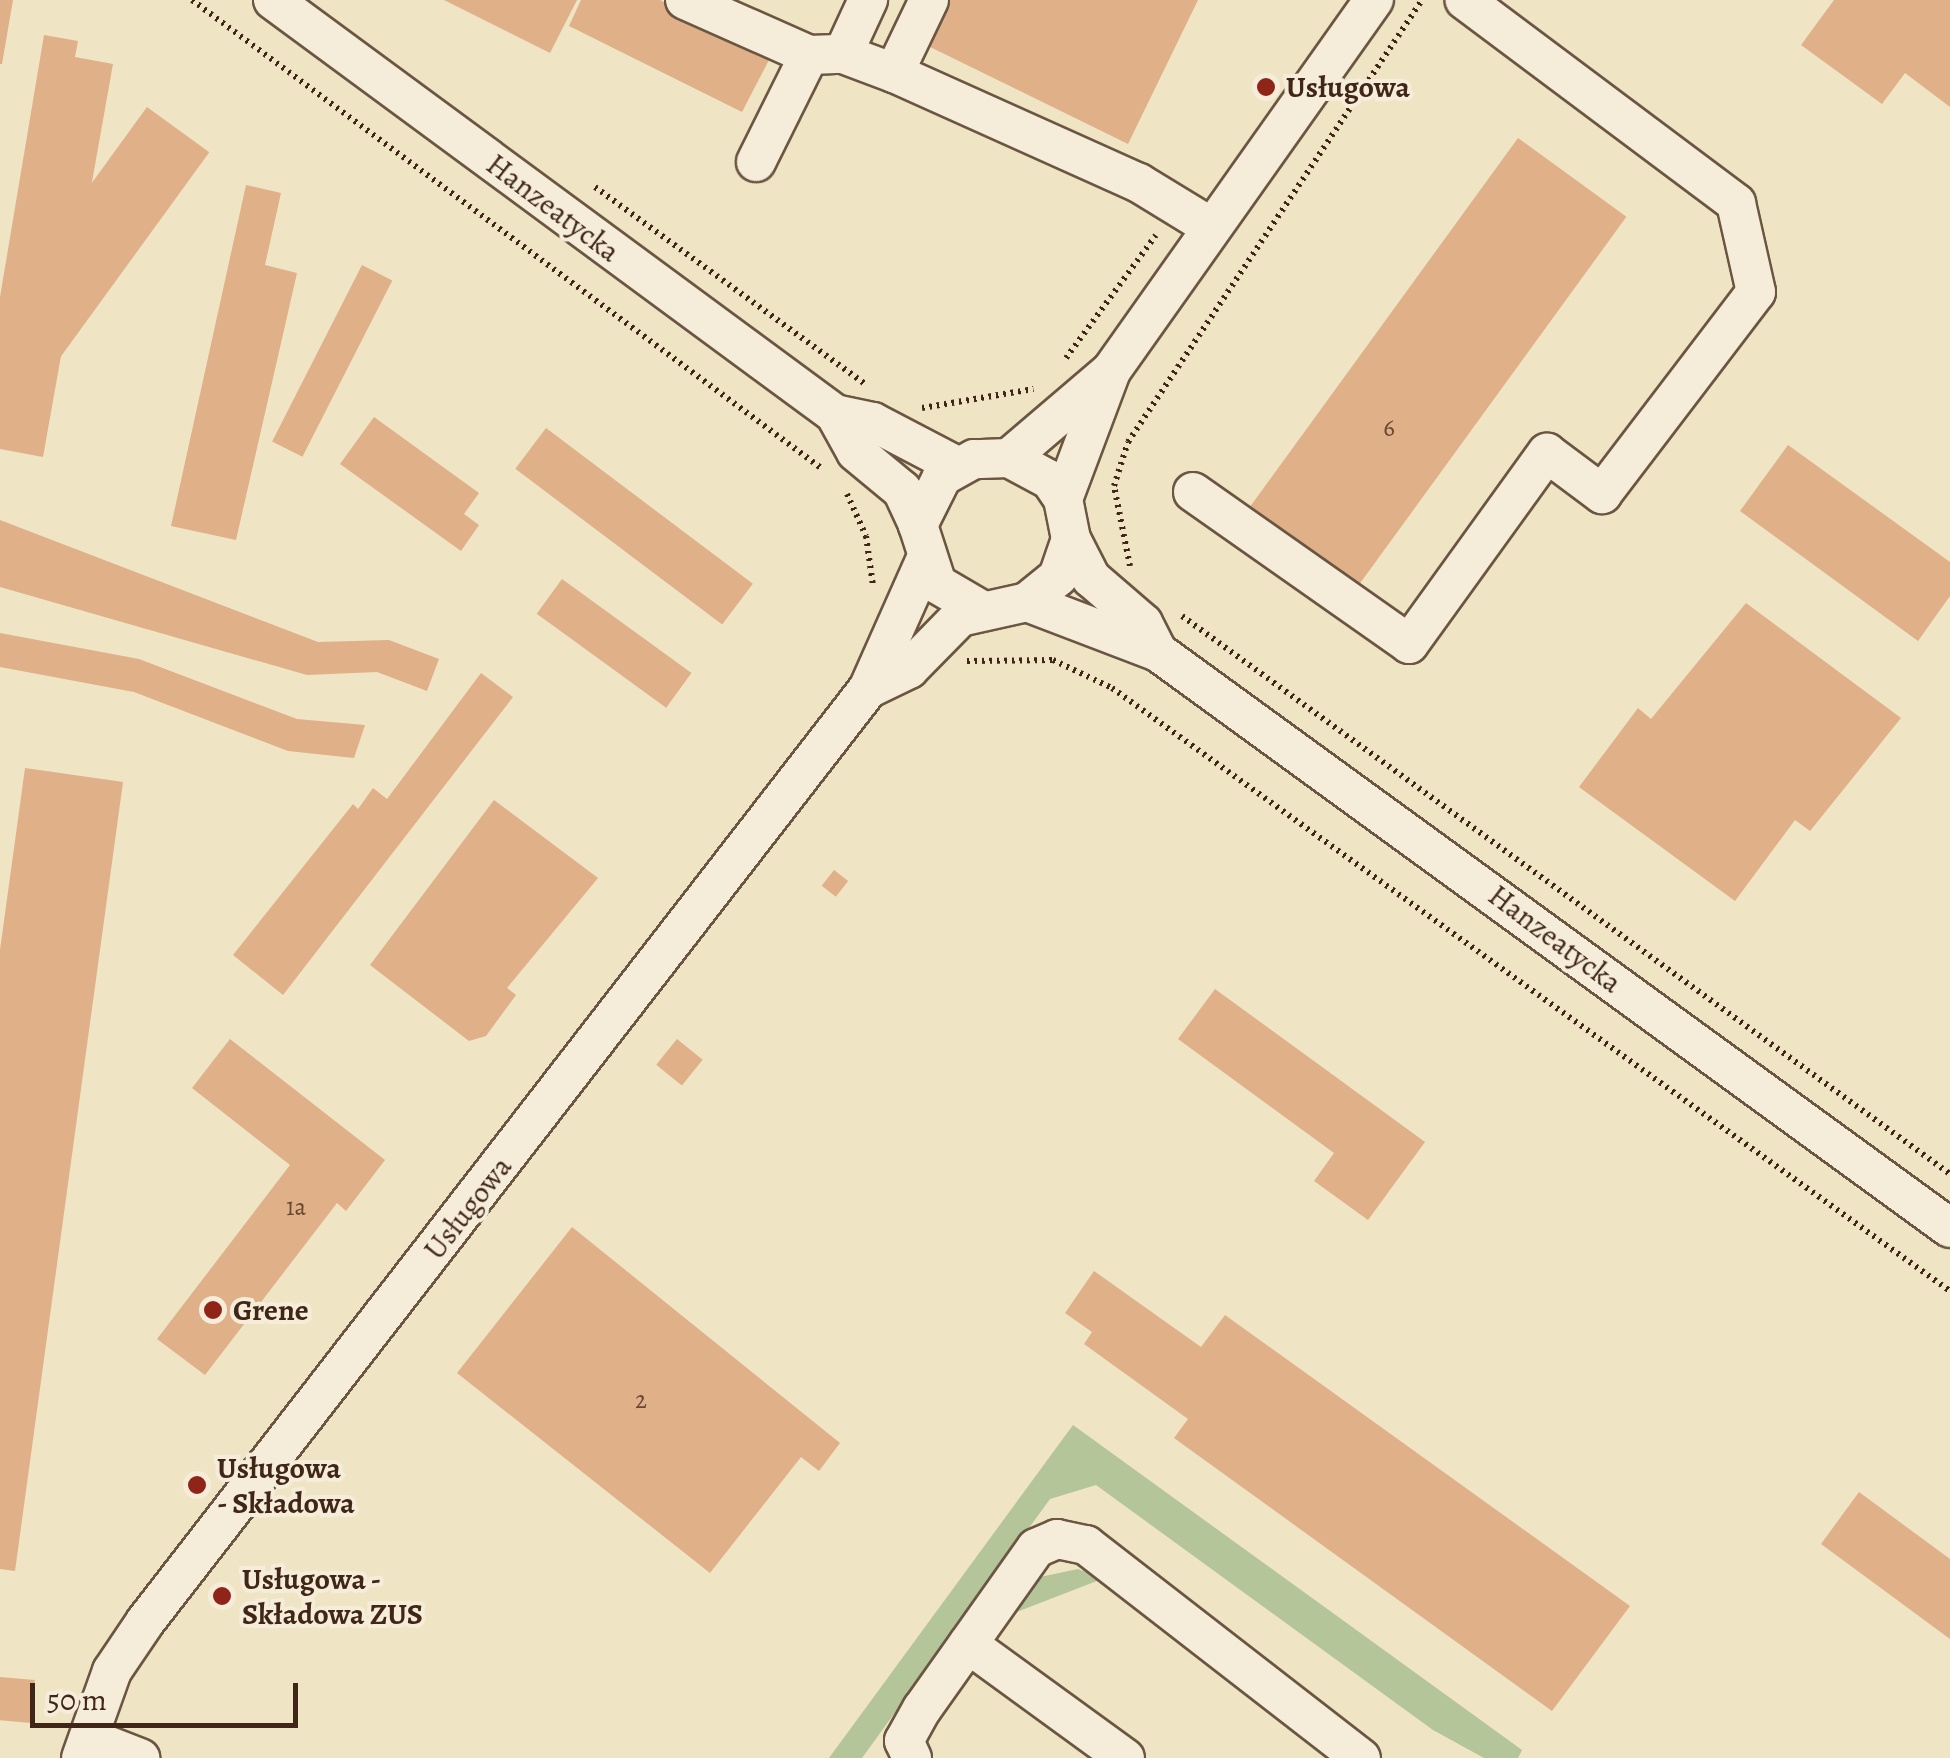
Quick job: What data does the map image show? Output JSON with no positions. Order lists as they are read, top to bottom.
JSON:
{
  "streets": {
    "street": ["Hanzeatycka", "Usługowa"]
  },
  "crossings": [
    ["Hanzeatycka", "Usługowa"]
  ],
  "places": [
    "Usługowa",
    "Grene",
    "Usługowa - Składowa",
    "Usługowa - Składowa ZUS"
  ],
  "house_numbers": ["6", "1a", "2"],
  "scale_bar": "50 m"
}
